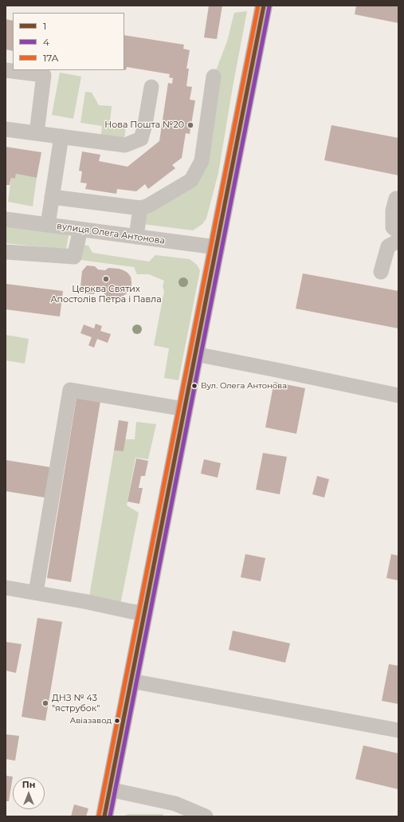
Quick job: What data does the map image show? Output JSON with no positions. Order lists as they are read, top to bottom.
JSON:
{
  "streets": {
    "street": ["вулиця Олега Антонова"]
  },
  "places": [
    "Нова Пошта №20",
    "Церква Святих Апостолів Петра і Павла",
    "Вул. Олега Антонова",
    "ДНЗ № 43 \"яструбок\"",
    "Авіазавод"
  ],
  "lines": ["transit line 1", "transit line 17А", "transit line 4"],
  "legend": ["1", "4", "17А"],
  "north": "top"
}
